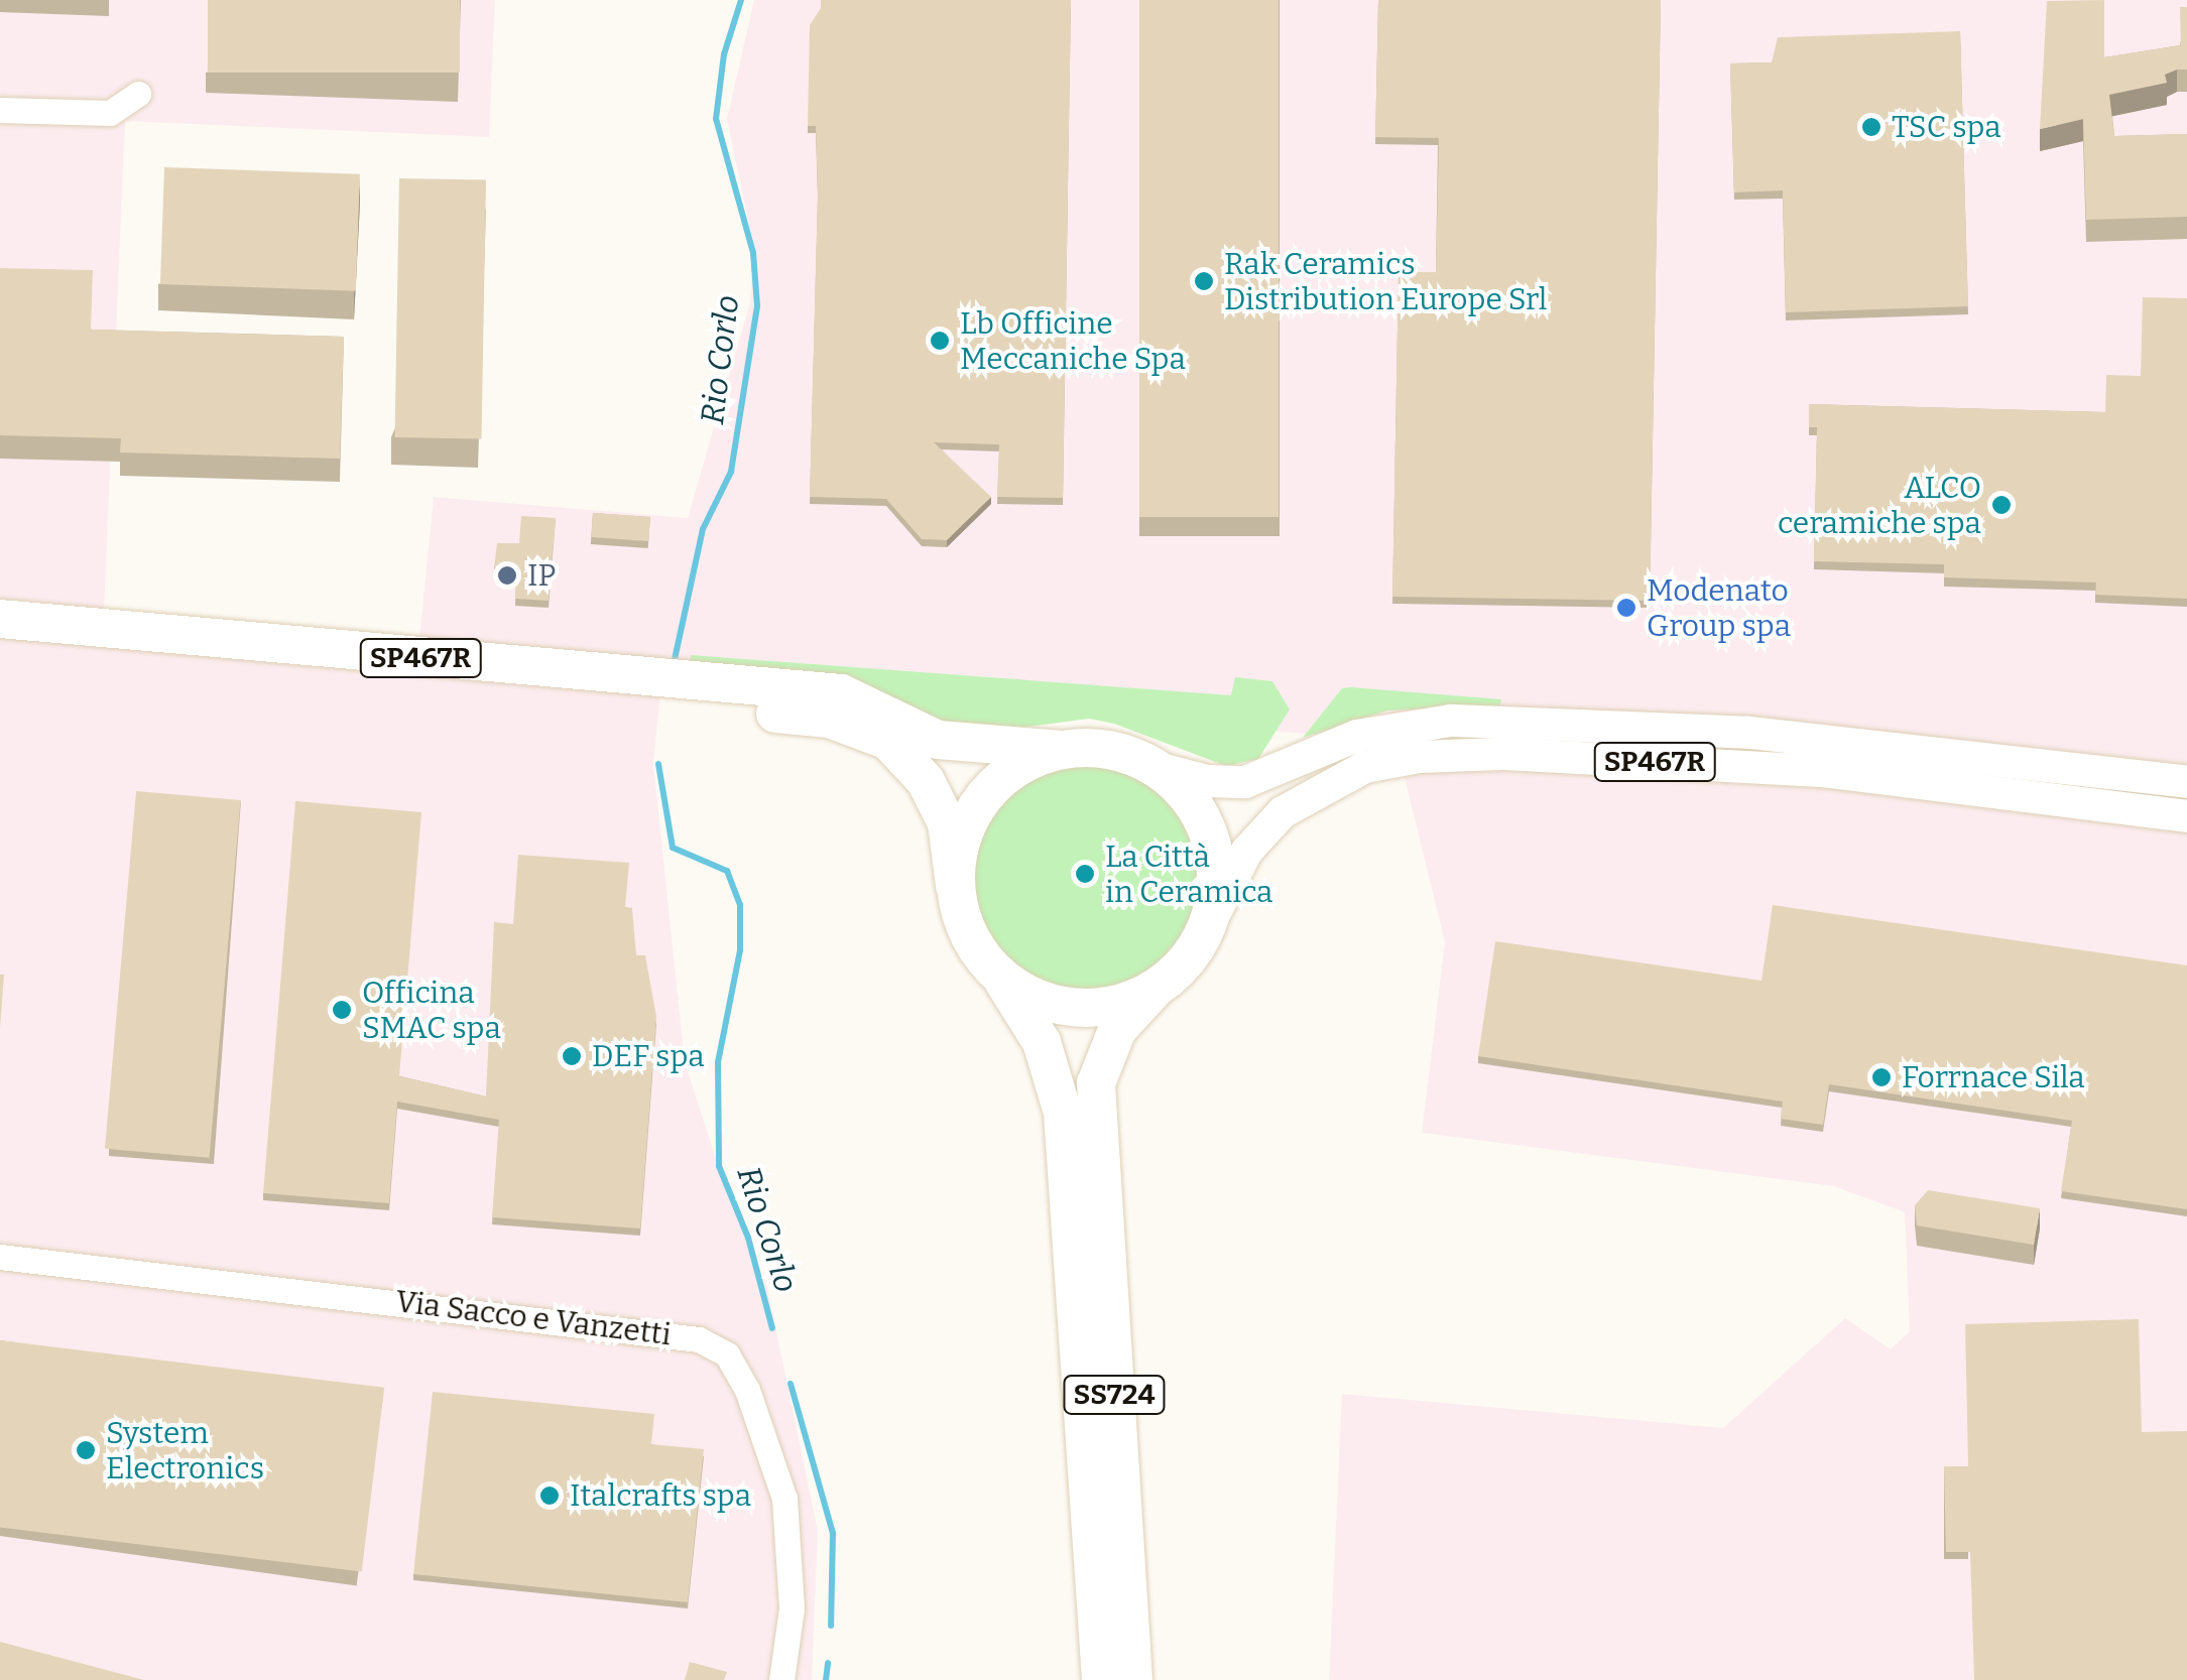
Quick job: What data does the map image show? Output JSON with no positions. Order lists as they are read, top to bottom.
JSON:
{
  "streets": {
    "highway": ["SP467R", "SS724"],
    "street": ["Via Sacco e Vanzetti"]
  },
  "crossings": [
    ["SP467R", "SS724"]
  ],
  "water": ["Rio Corlo"],
  "places": [
    "TSC spa",
    "Rak Ceramics Distribution Europe Srl",
    "Lb Officine Meccaniche Spa",
    "ALCO ceramiche spa",
    "IP",
    "Modenato Group spa",
    "La Città in Ceramica",
    "Officina SMAC spa",
    "DEF spa",
    "Forrnace Sila",
    "System Electronics",
    "Italcrafts spa"
  ]
}
